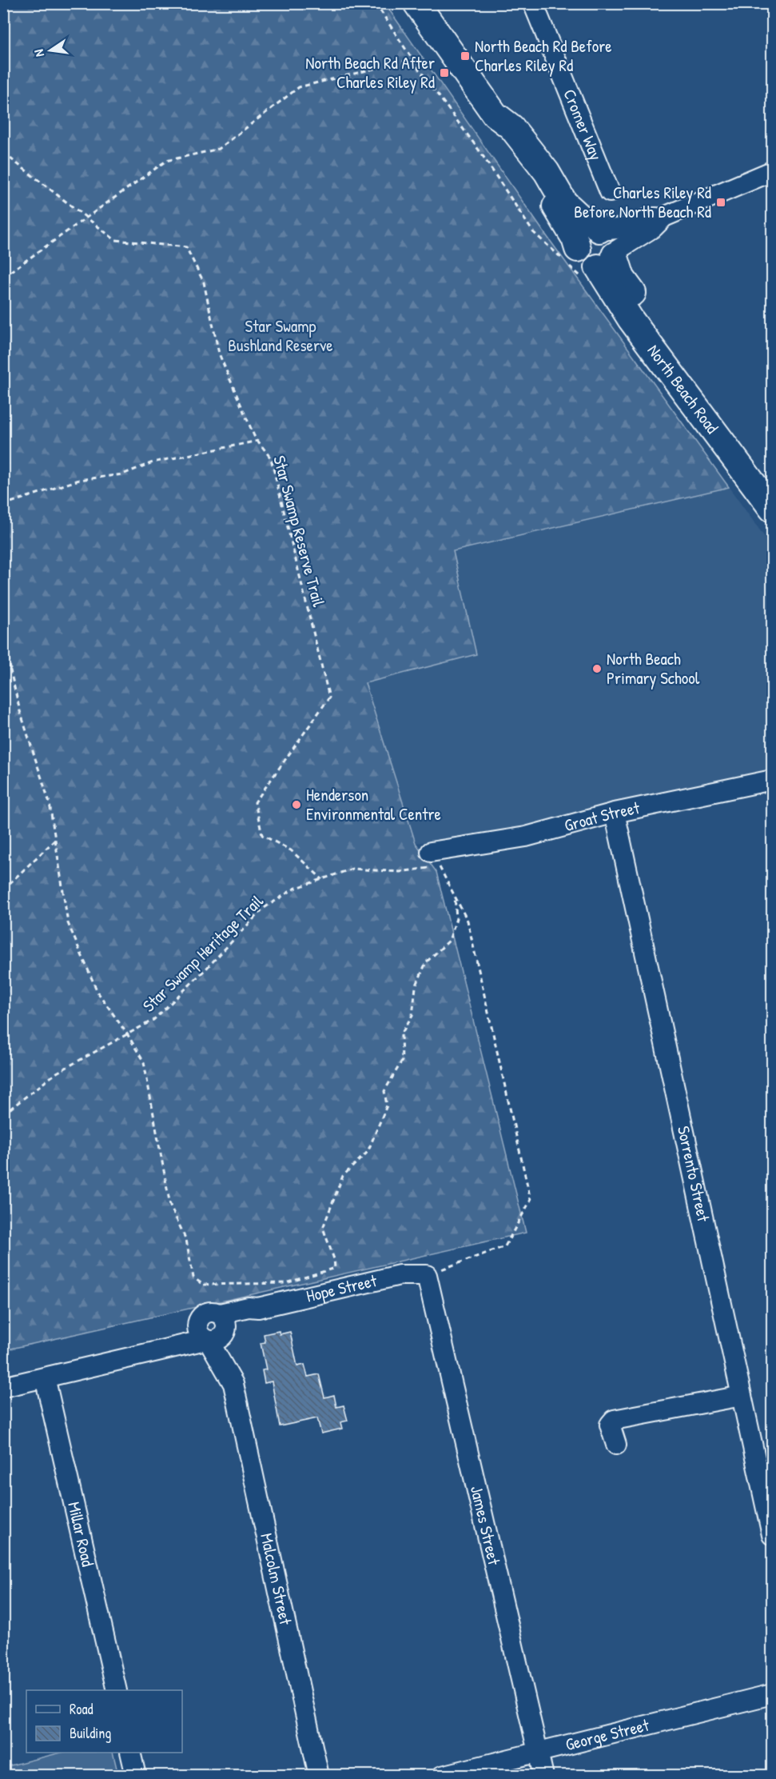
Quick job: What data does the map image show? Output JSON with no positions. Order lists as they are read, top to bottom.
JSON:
{
  "streets": {
    "main road": ["North Beach Road"],
    "street": [
      "Cromer Way",
      "Groat Street",
      "Sorrento Street",
      "Hope Street",
      "James Street",
      "Millar Road",
      "Malcolm Street",
      "George Street"
    ],
    "path": ["Star Swamp Reserve Trail", "Star Swamp Heritage Trail"]
  },
  "crossings": [
    ["Star Swamp Reserve Trail", "Star Swamp Heritage Trail"],
    ["Groat Street", "Star Swamp Heritage Trail"],
    ["Groat Street", "Sorrento Street"],
    ["Hope Street", "James Street"],
    ["Hope Street", "Millar Road"],
    ["Hope Street", "Malcolm Street"],
    ["James Street", "George Street"]
  ],
  "parks": ["Star Swamp Bushland Reserve"],
  "places": {
    "transit": ["North Beach Rd Before Charles Riley Rd", "North Beach Rd After Charles Riley Rd", "Charles Riley Rd Before North Beach Rd"],
    "other": ["North Beach Primary School", "Henderson Environmental Centre"]
  },
  "legend": ["Road", "Building"],
  "north": "left"
}
